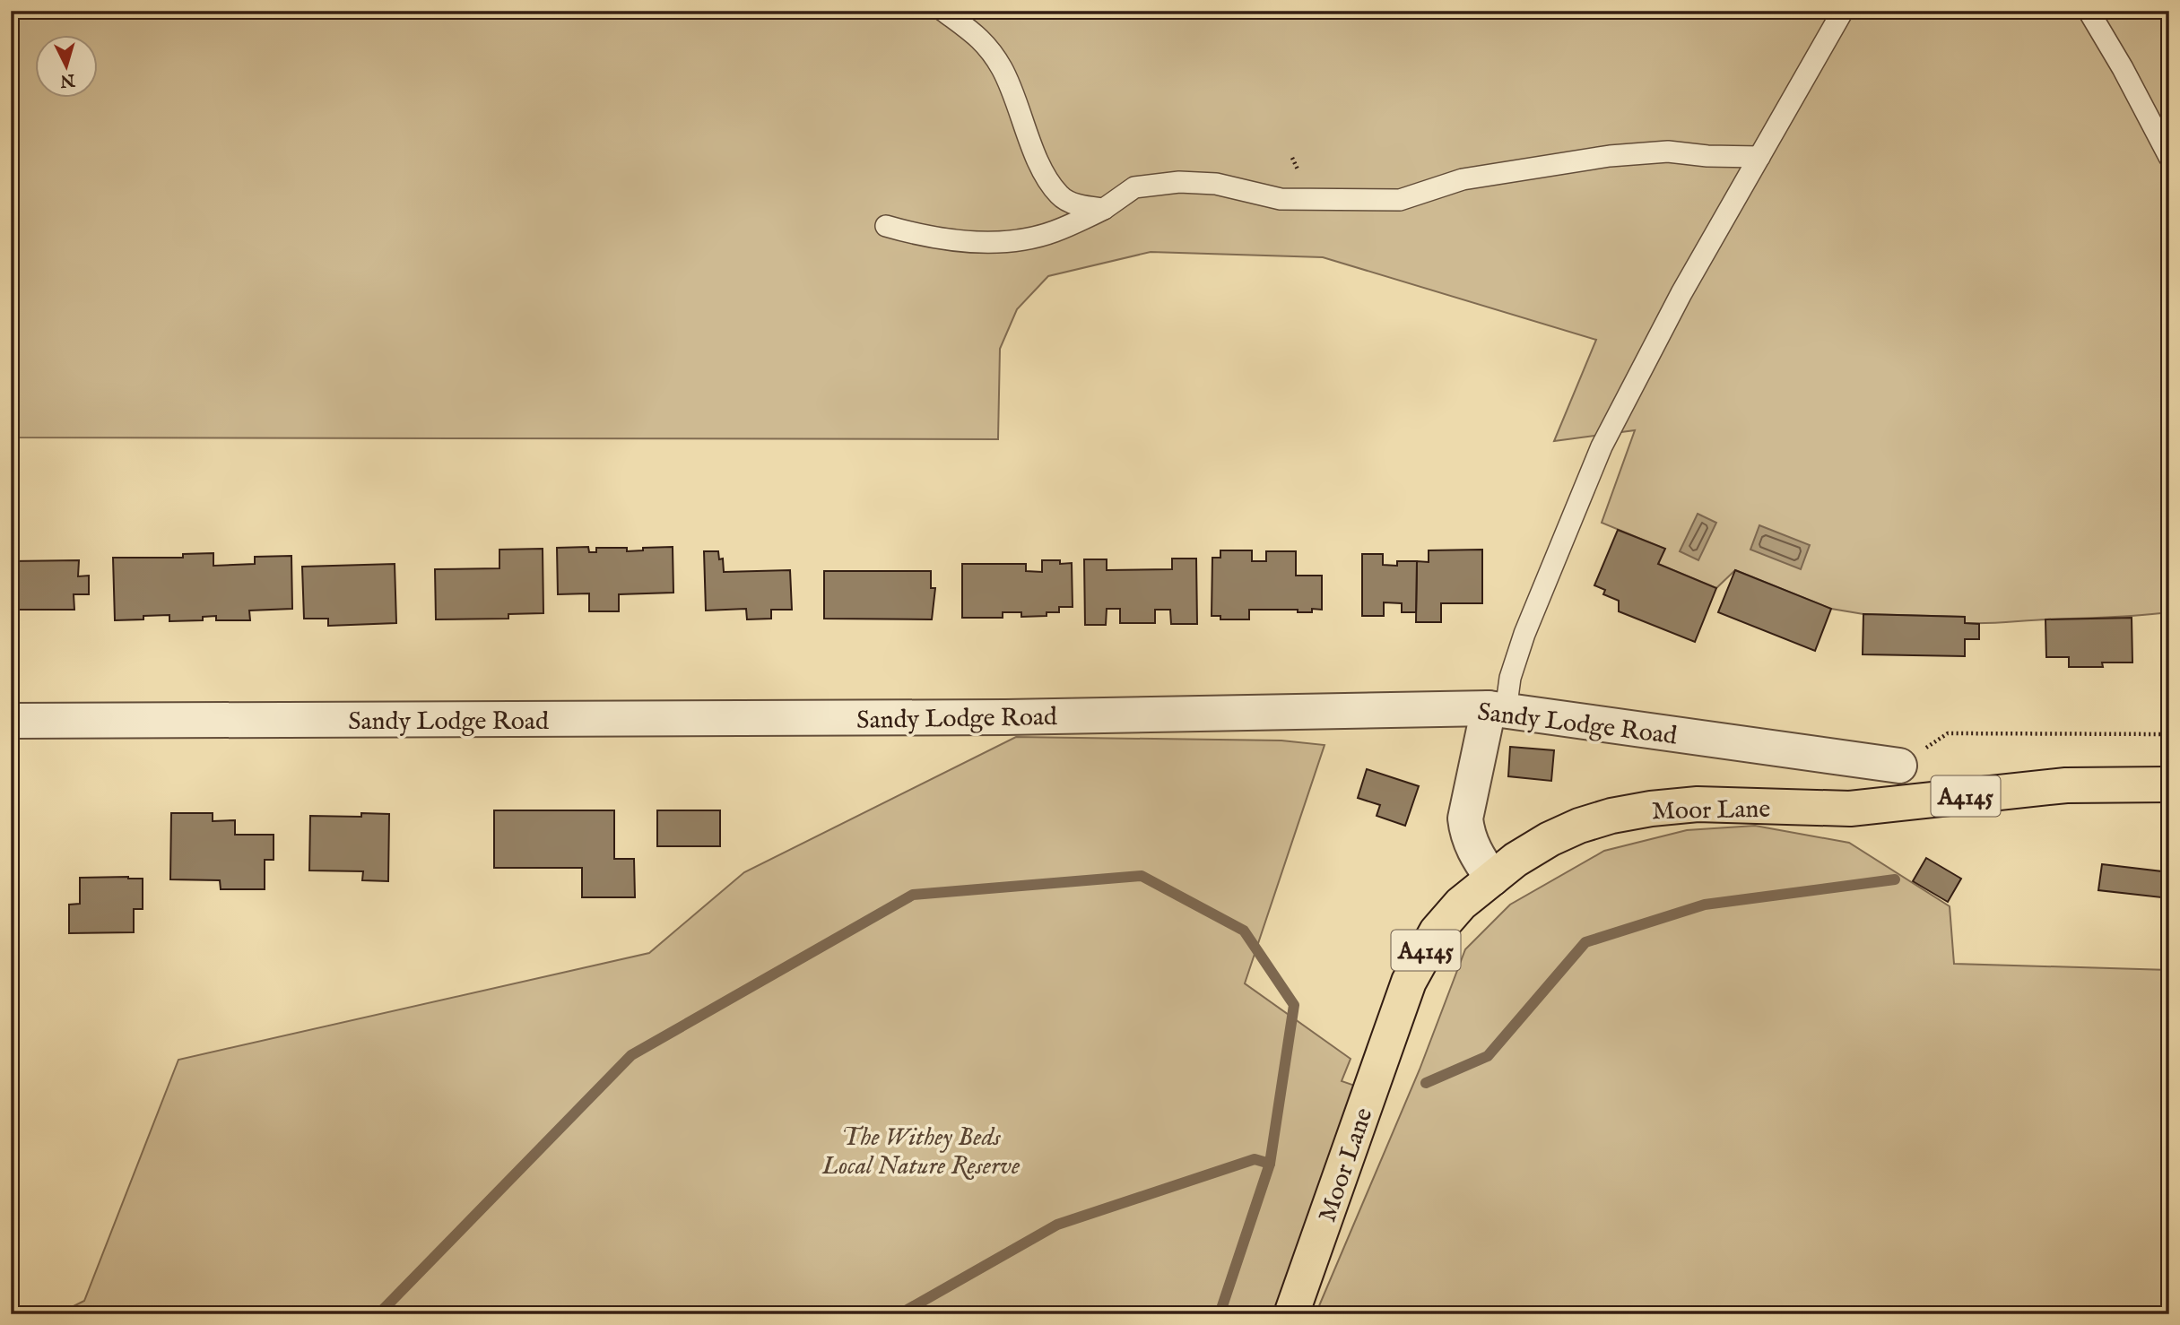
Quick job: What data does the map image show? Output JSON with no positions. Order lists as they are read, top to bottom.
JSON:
{
  "streets": {
    "main road": ["A4145", "Moor Lane"],
    "street": ["Sandy Lodge Road"]
  },
  "parks": ["The Withey Beds Local Nature Reserve"],
  "north": "bottom"
}
